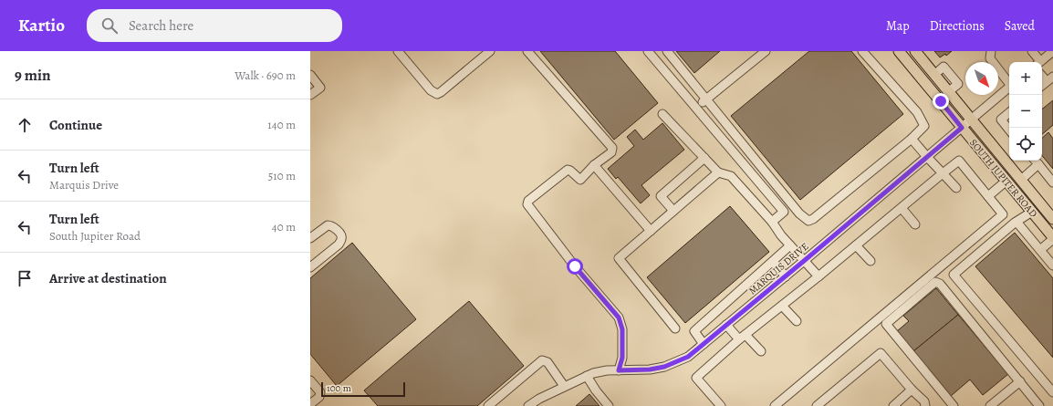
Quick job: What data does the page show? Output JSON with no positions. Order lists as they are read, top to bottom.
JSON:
{
  "streets": {
    "main road": ["SOUTH JUPITER ROAD"],
    "street": ["MARQUIS DRIVE"]
  },
  "crossings": [
    ["SOUTH JUPITER ROAD", "MARQUIS DRIVE"]
  ],
  "scale_bar": "100 m",
  "north": "bottom right",
  "page": {
    "header": "Kartio",
    "search": "Search here",
    "nav": ["Map", "Directions", "Saved"],
    "heading": ["9 min", "Walk · 690 m"],
    "map_buttons": ["+", "−"],
    "list": [
      ["Continue", "140 m"],
      ["Turn left", "Marquis Drive", "510 m"],
      ["Turn left", "South Jupiter Road", "40 m"],
      "Arrive at destination"
    ],
    "scale": "100 m"
  }
}
